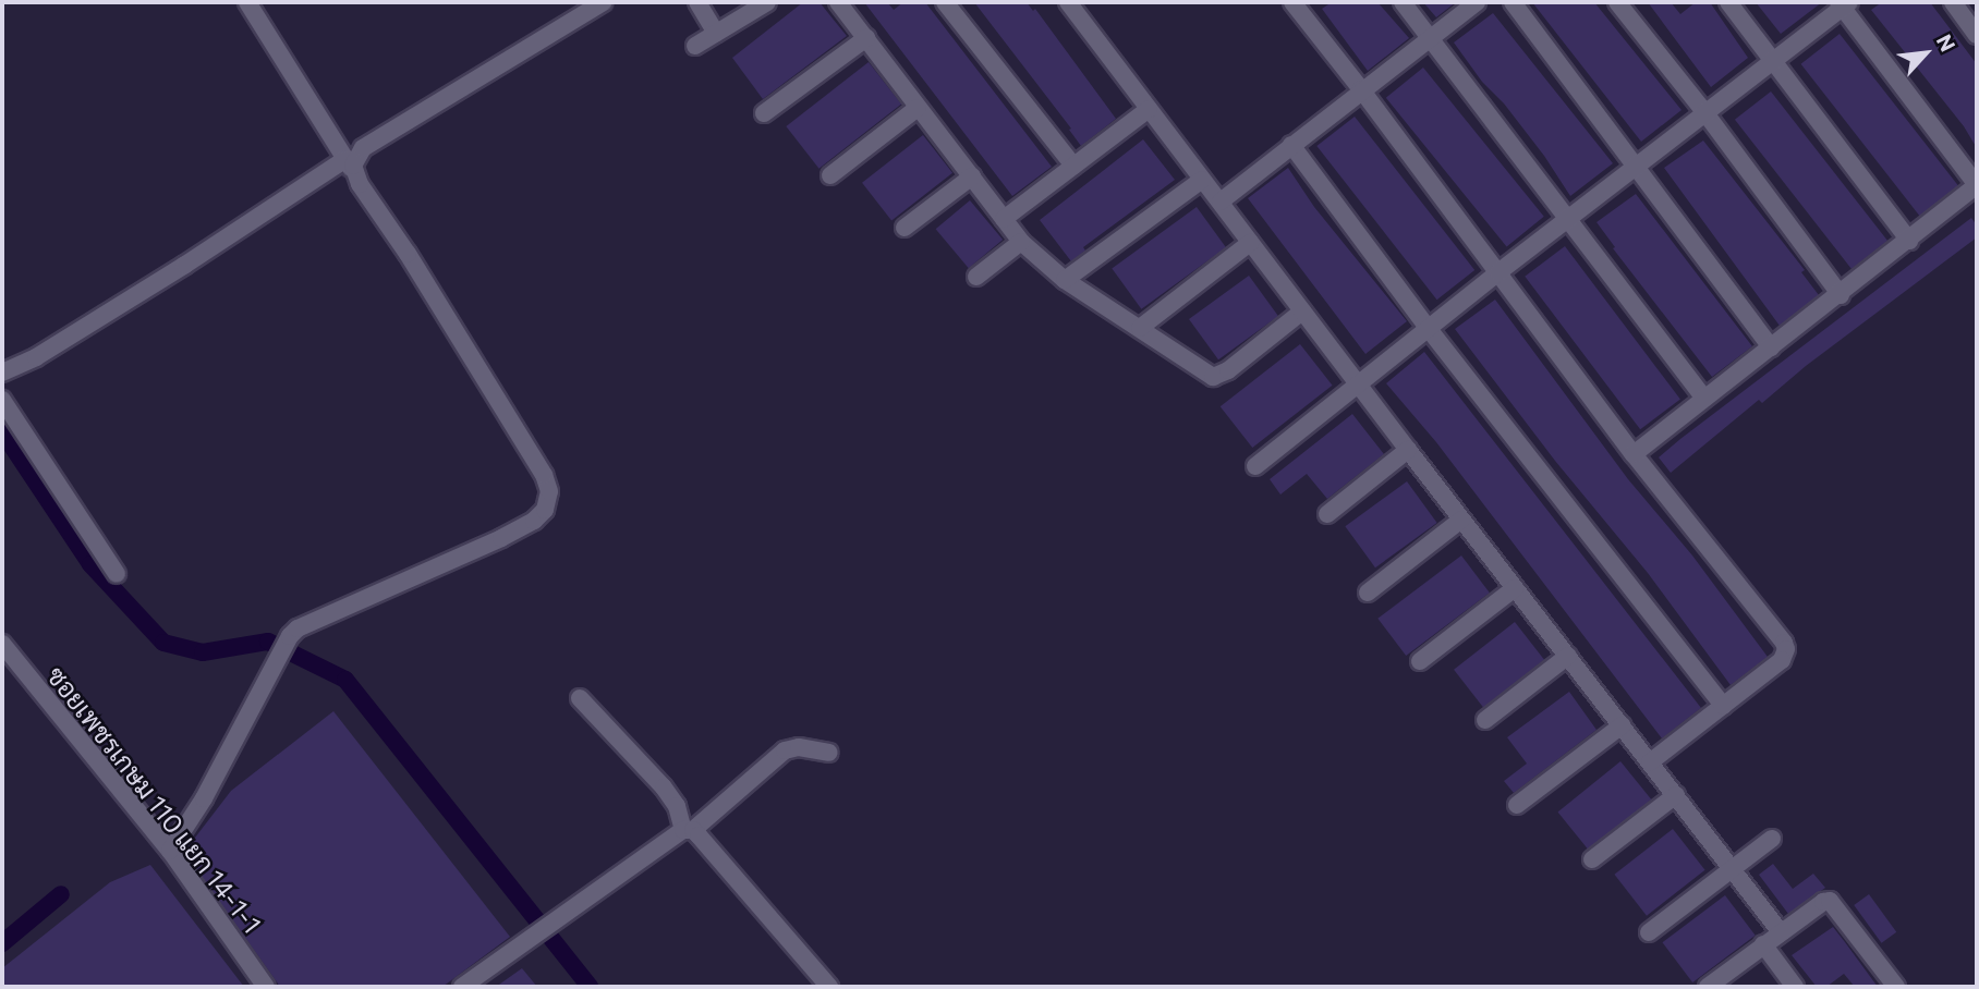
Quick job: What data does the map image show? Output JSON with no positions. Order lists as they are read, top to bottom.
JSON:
{
  "streets": {
    "street": ["ซอยเพชรเกษม 110 แยก 14-1-1"]
  },
  "north": "top right"
}
